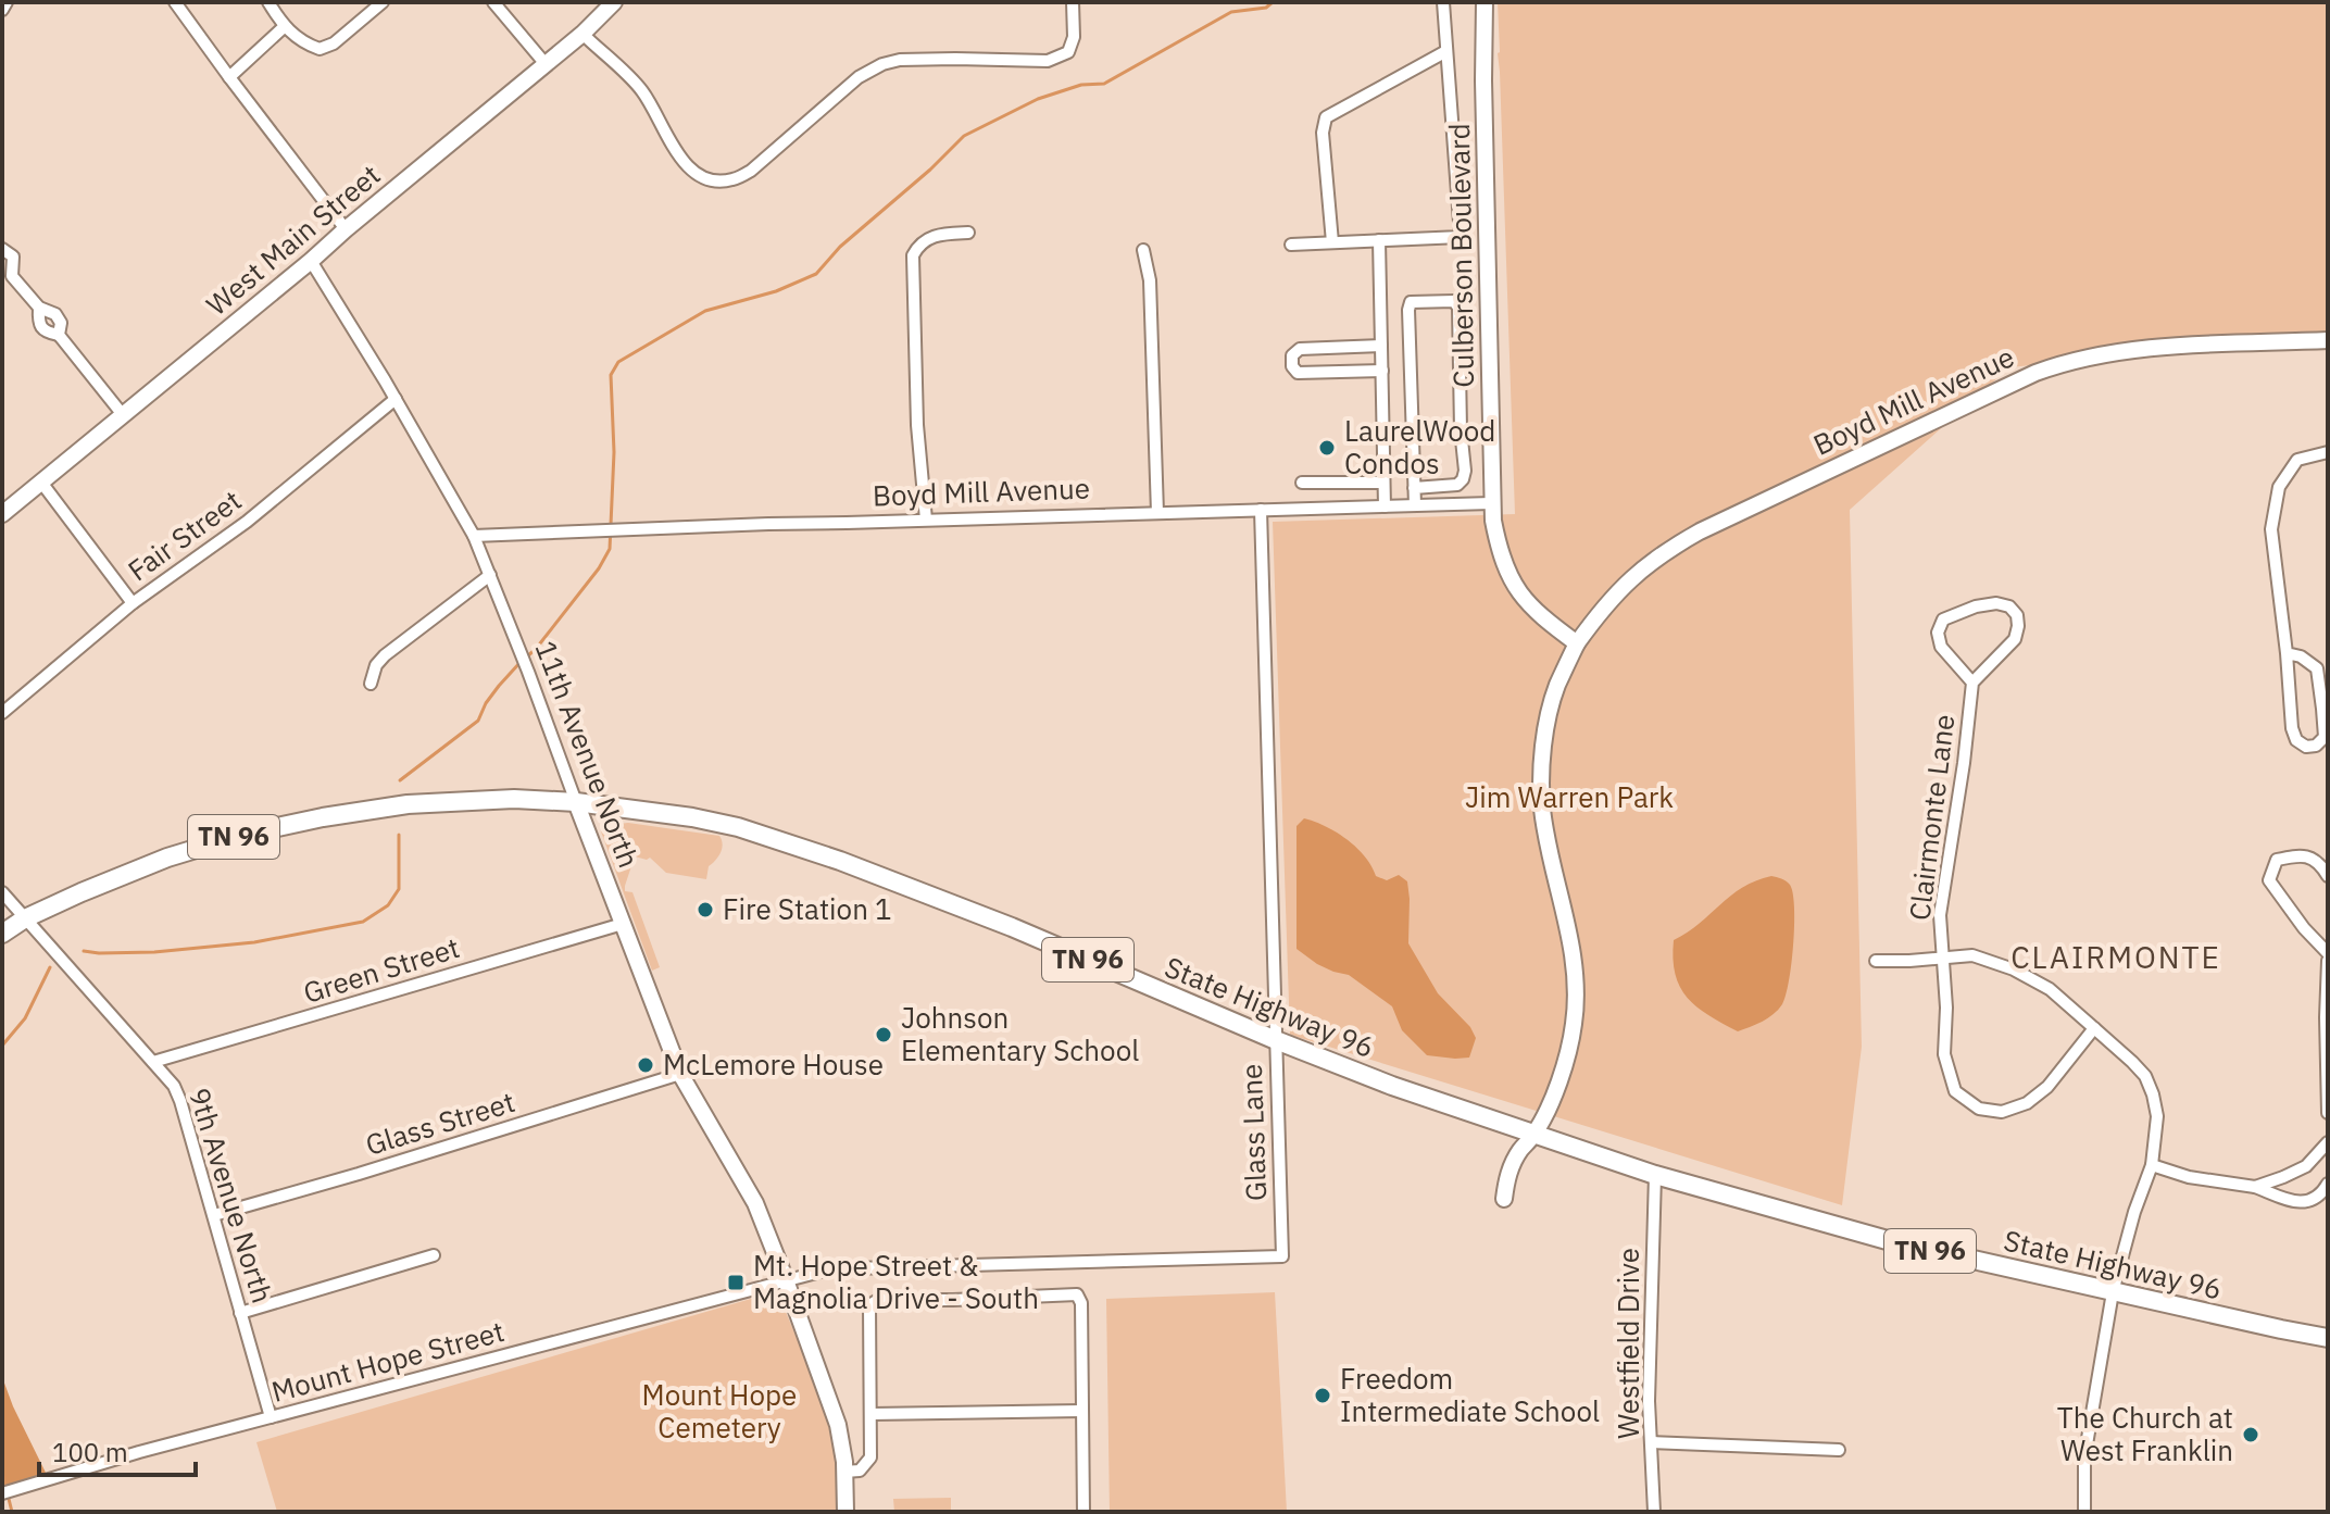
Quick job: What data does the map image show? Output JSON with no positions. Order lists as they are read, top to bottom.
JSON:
{
  "streets": {
    "main road": ["TN 96", "State Highway 96"],
    "street": [
      "West Main Street",
      "Culberson Boulevard",
      "Boyd Mill Avenue",
      "Fair Street",
      "11th Avenue North",
      "Clairmonte Lane",
      "Green Street",
      "Glass Street",
      "Glass Lane",
      "9th Avenue North",
      "Westfield Drive",
      "Mount Hope Street"
    ]
  },
  "crossings": [
    ["West Main Street", "11th Avenue North"],
    ["Culberson Boulevard", "Boyd Mill Avenue"],
    ["Boyd Mill Avenue", "11th Avenue North"],
    ["Boyd Mill Avenue", "Glass Lane"],
    ["Fair Street", "11th Avenue North"],
    ["11th Avenue North", "Green Street"],
    ["11th Avenue North", "State Highway 96"],
    ["11th Avenue North", "Glass Street"],
    ["11th Avenue North", "Glass Lane"],
    ["11th Avenue North", "Mount Hope Street"],
    ["Green Street", "9th Avenue North"],
    ["State Highway 96", "Glass Lane"],
    ["State Highway 96", "9th Avenue North"],
    ["State Highway 96", "Westfield Drive"],
    ["Glass Street", "9th Avenue North"],
    ["Glass Lane", "Mount Hope Street"],
    ["9th Avenue North", "Mount Hope Street"]
  ],
  "districts": ["CLAIRMONTE"],
  "parks": ["Jim Warren Park", "Mount Hope Cemetery"],
  "places": {
    "other": [
      "LaurelWood Condos",
      "Fire Station 1",
      "Johnson Elementary School",
      "McLemore House",
      "Freedom Intermediate School",
      "The Church at West Franklin"
    ],
    "transit": ["Mt. Hope Street & Magnolia Drive - South"]
  },
  "scale_bar": "100 m"
}
